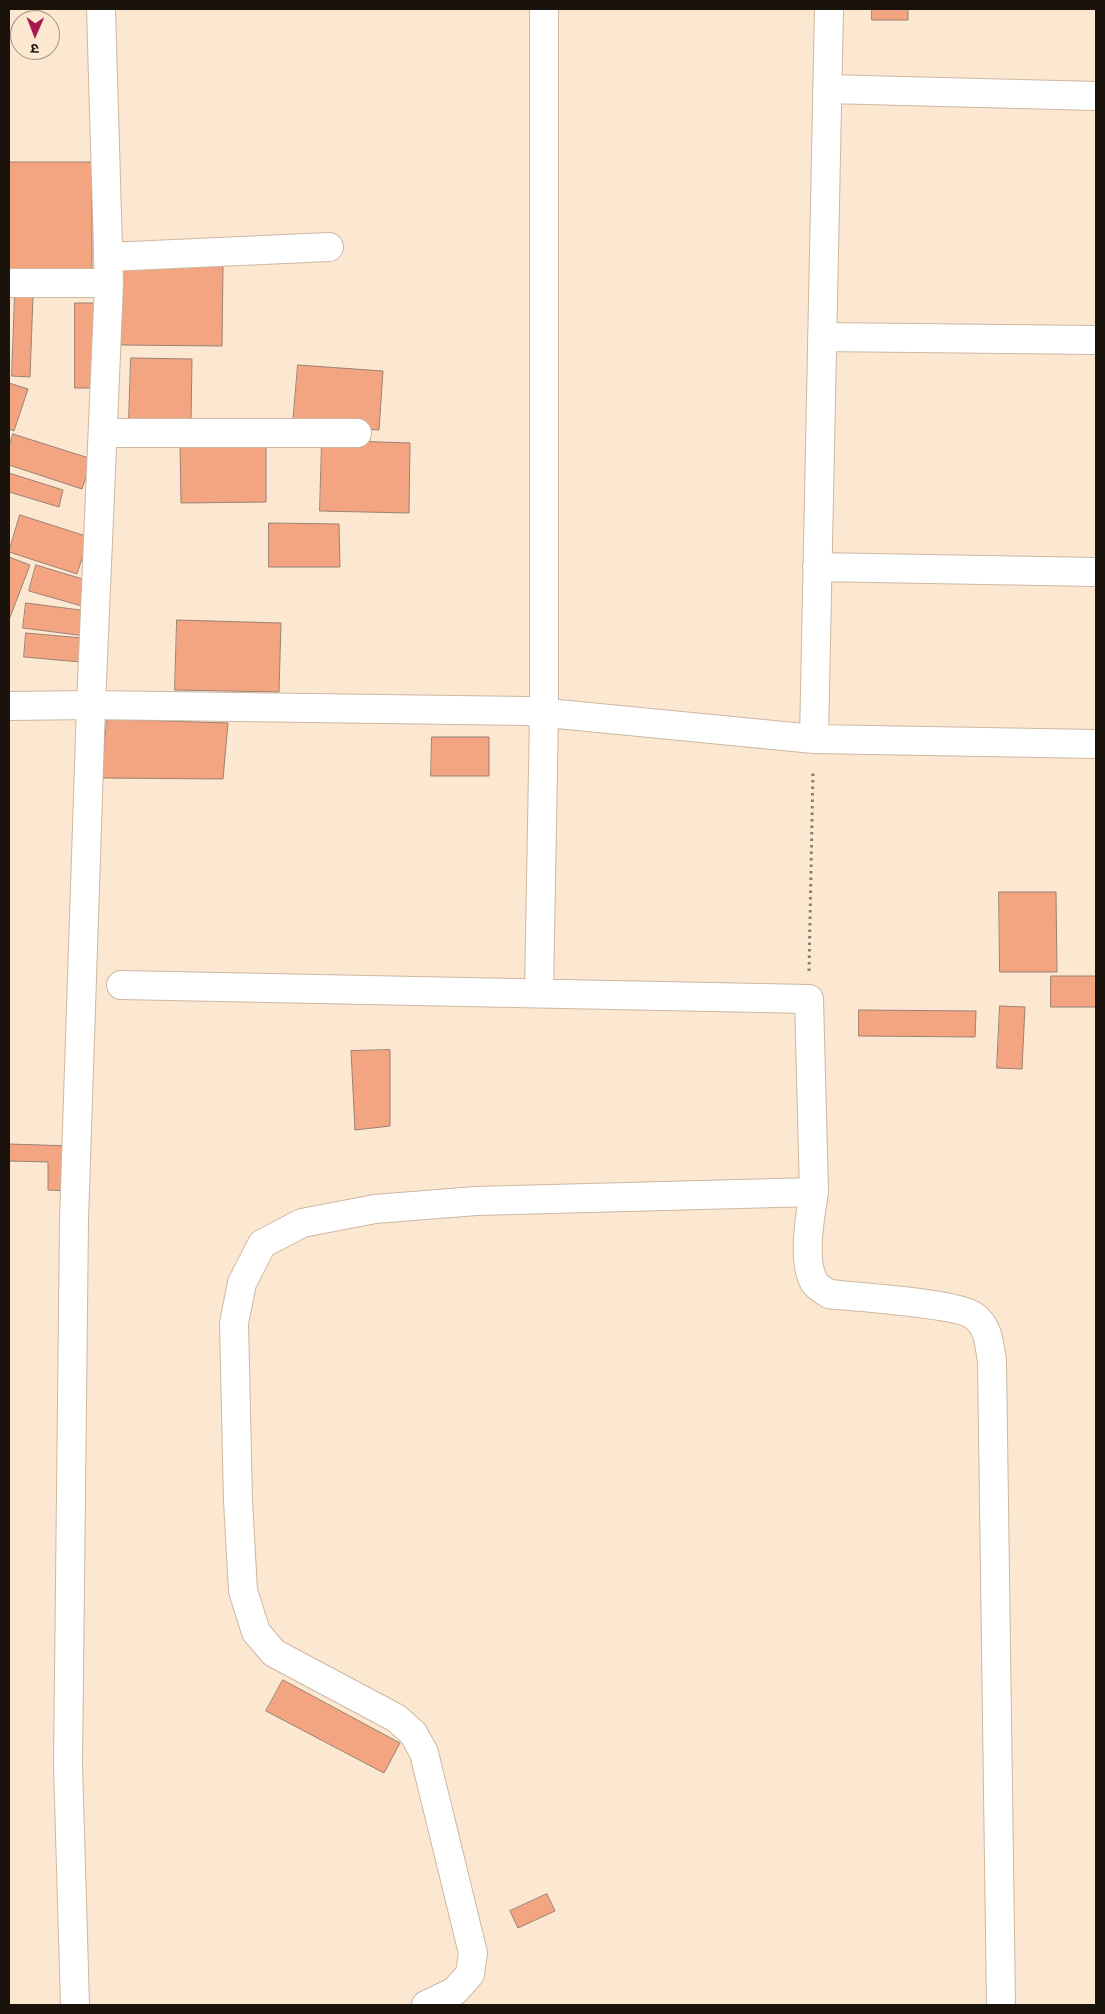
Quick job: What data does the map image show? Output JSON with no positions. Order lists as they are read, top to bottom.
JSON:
{
  "north": "bottom"
}
